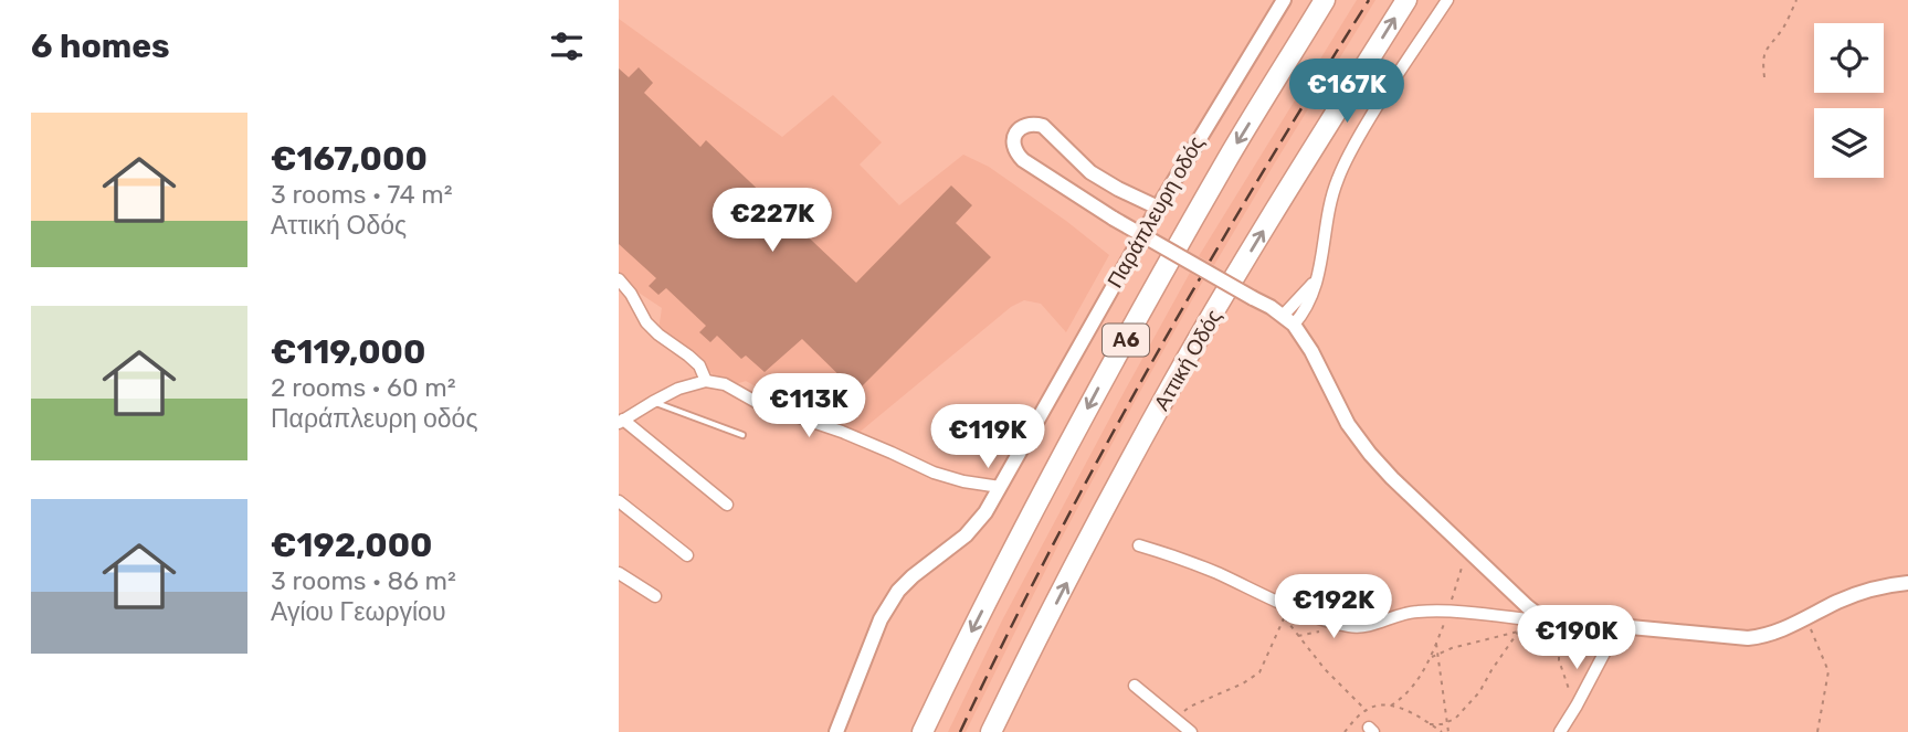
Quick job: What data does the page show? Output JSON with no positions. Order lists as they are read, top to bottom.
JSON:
{
  "streets": {
    "highway": ["Α6", "Αττική Οδός"],
    "street": ["Παράπλευρη οδός"]
  },
  "page": {
    "heading": "6 homes",
    "price": [
      "€167K",
      "€227K",
      "€113K",
      "€119K",
      "€192K",
      "€190K"
    ],
    "list": [
      {
        "name": "€167,000",
        "note": "3 rooms · 74 m² · Αττική Οδός"
      },
      {
        "name": "€119,000",
        "note": "2 rooms · 60 m² · Παράπλευρη οδός"
      },
      {
        "name": "€192,000",
        "note": "3 rooms · 86 m² · Αγίου Γεωργίου"
      }
    ]
  }
}
